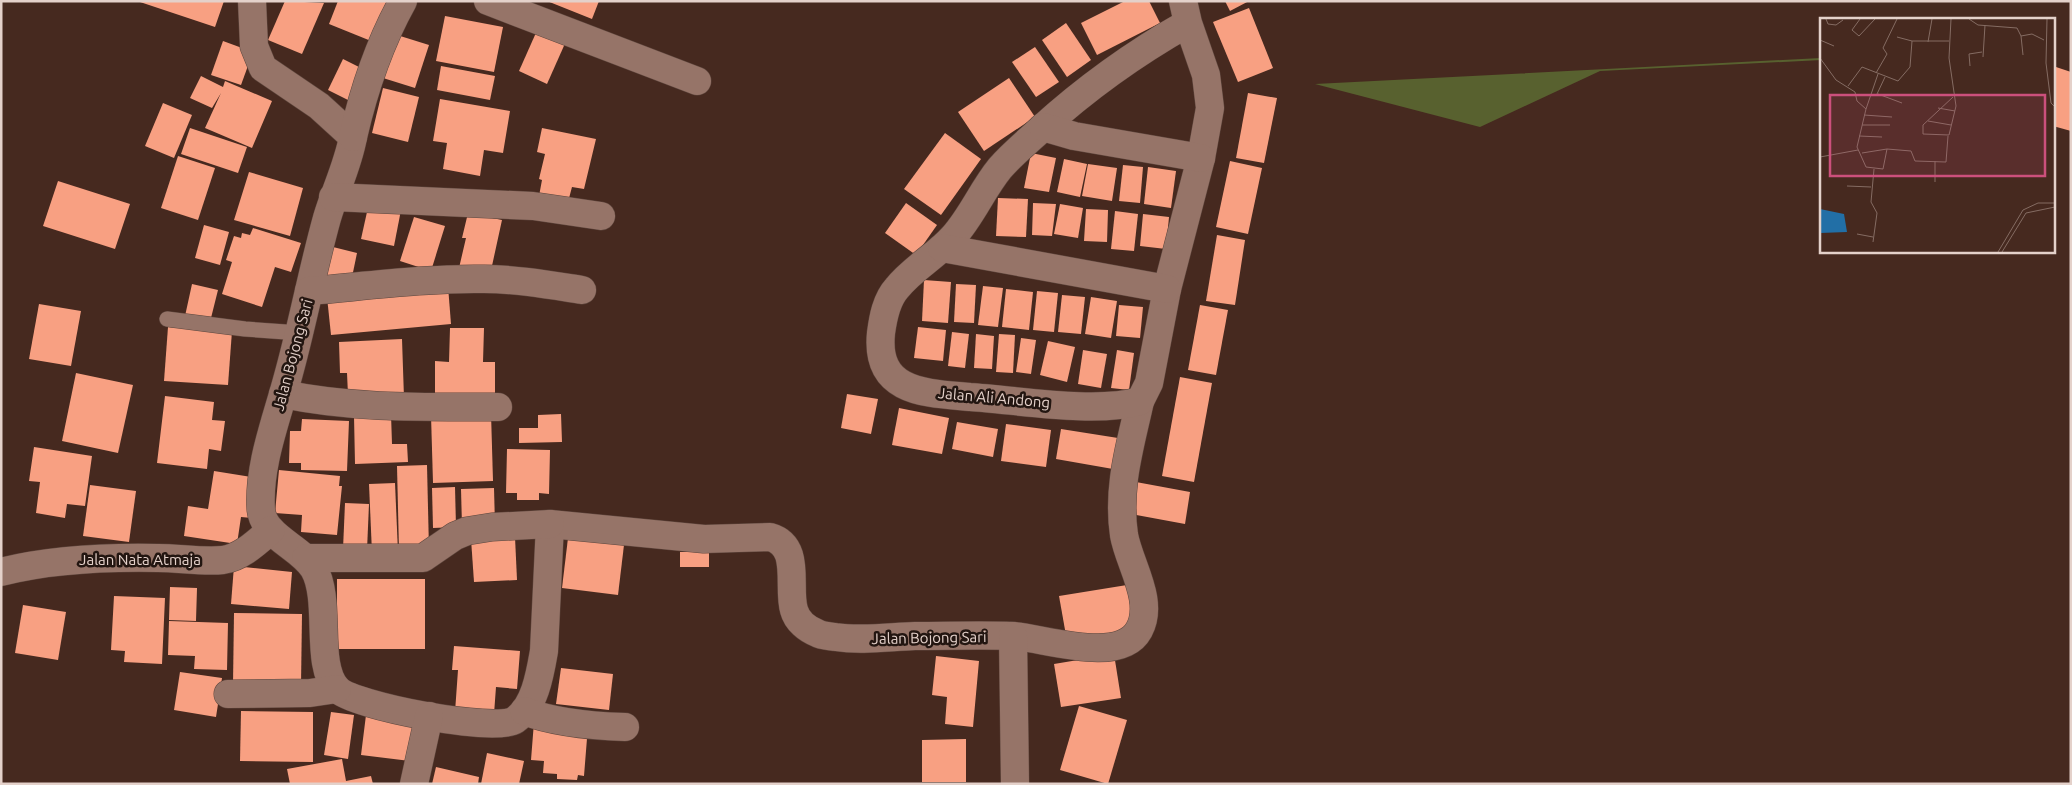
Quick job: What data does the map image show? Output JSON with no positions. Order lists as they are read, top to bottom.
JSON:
{
  "streets": {
    "street": ["Jalan Bojong Sari", "Jalan Ali Andong", "Jalan Nata Atmaja"]
  },
  "crossings": [
    ["Jalan Bojong Sari", "Jalan Ali Andong"],
    ["Jalan Bojong Sari", "Jalan Nata Atmaja"]
  ]
}
